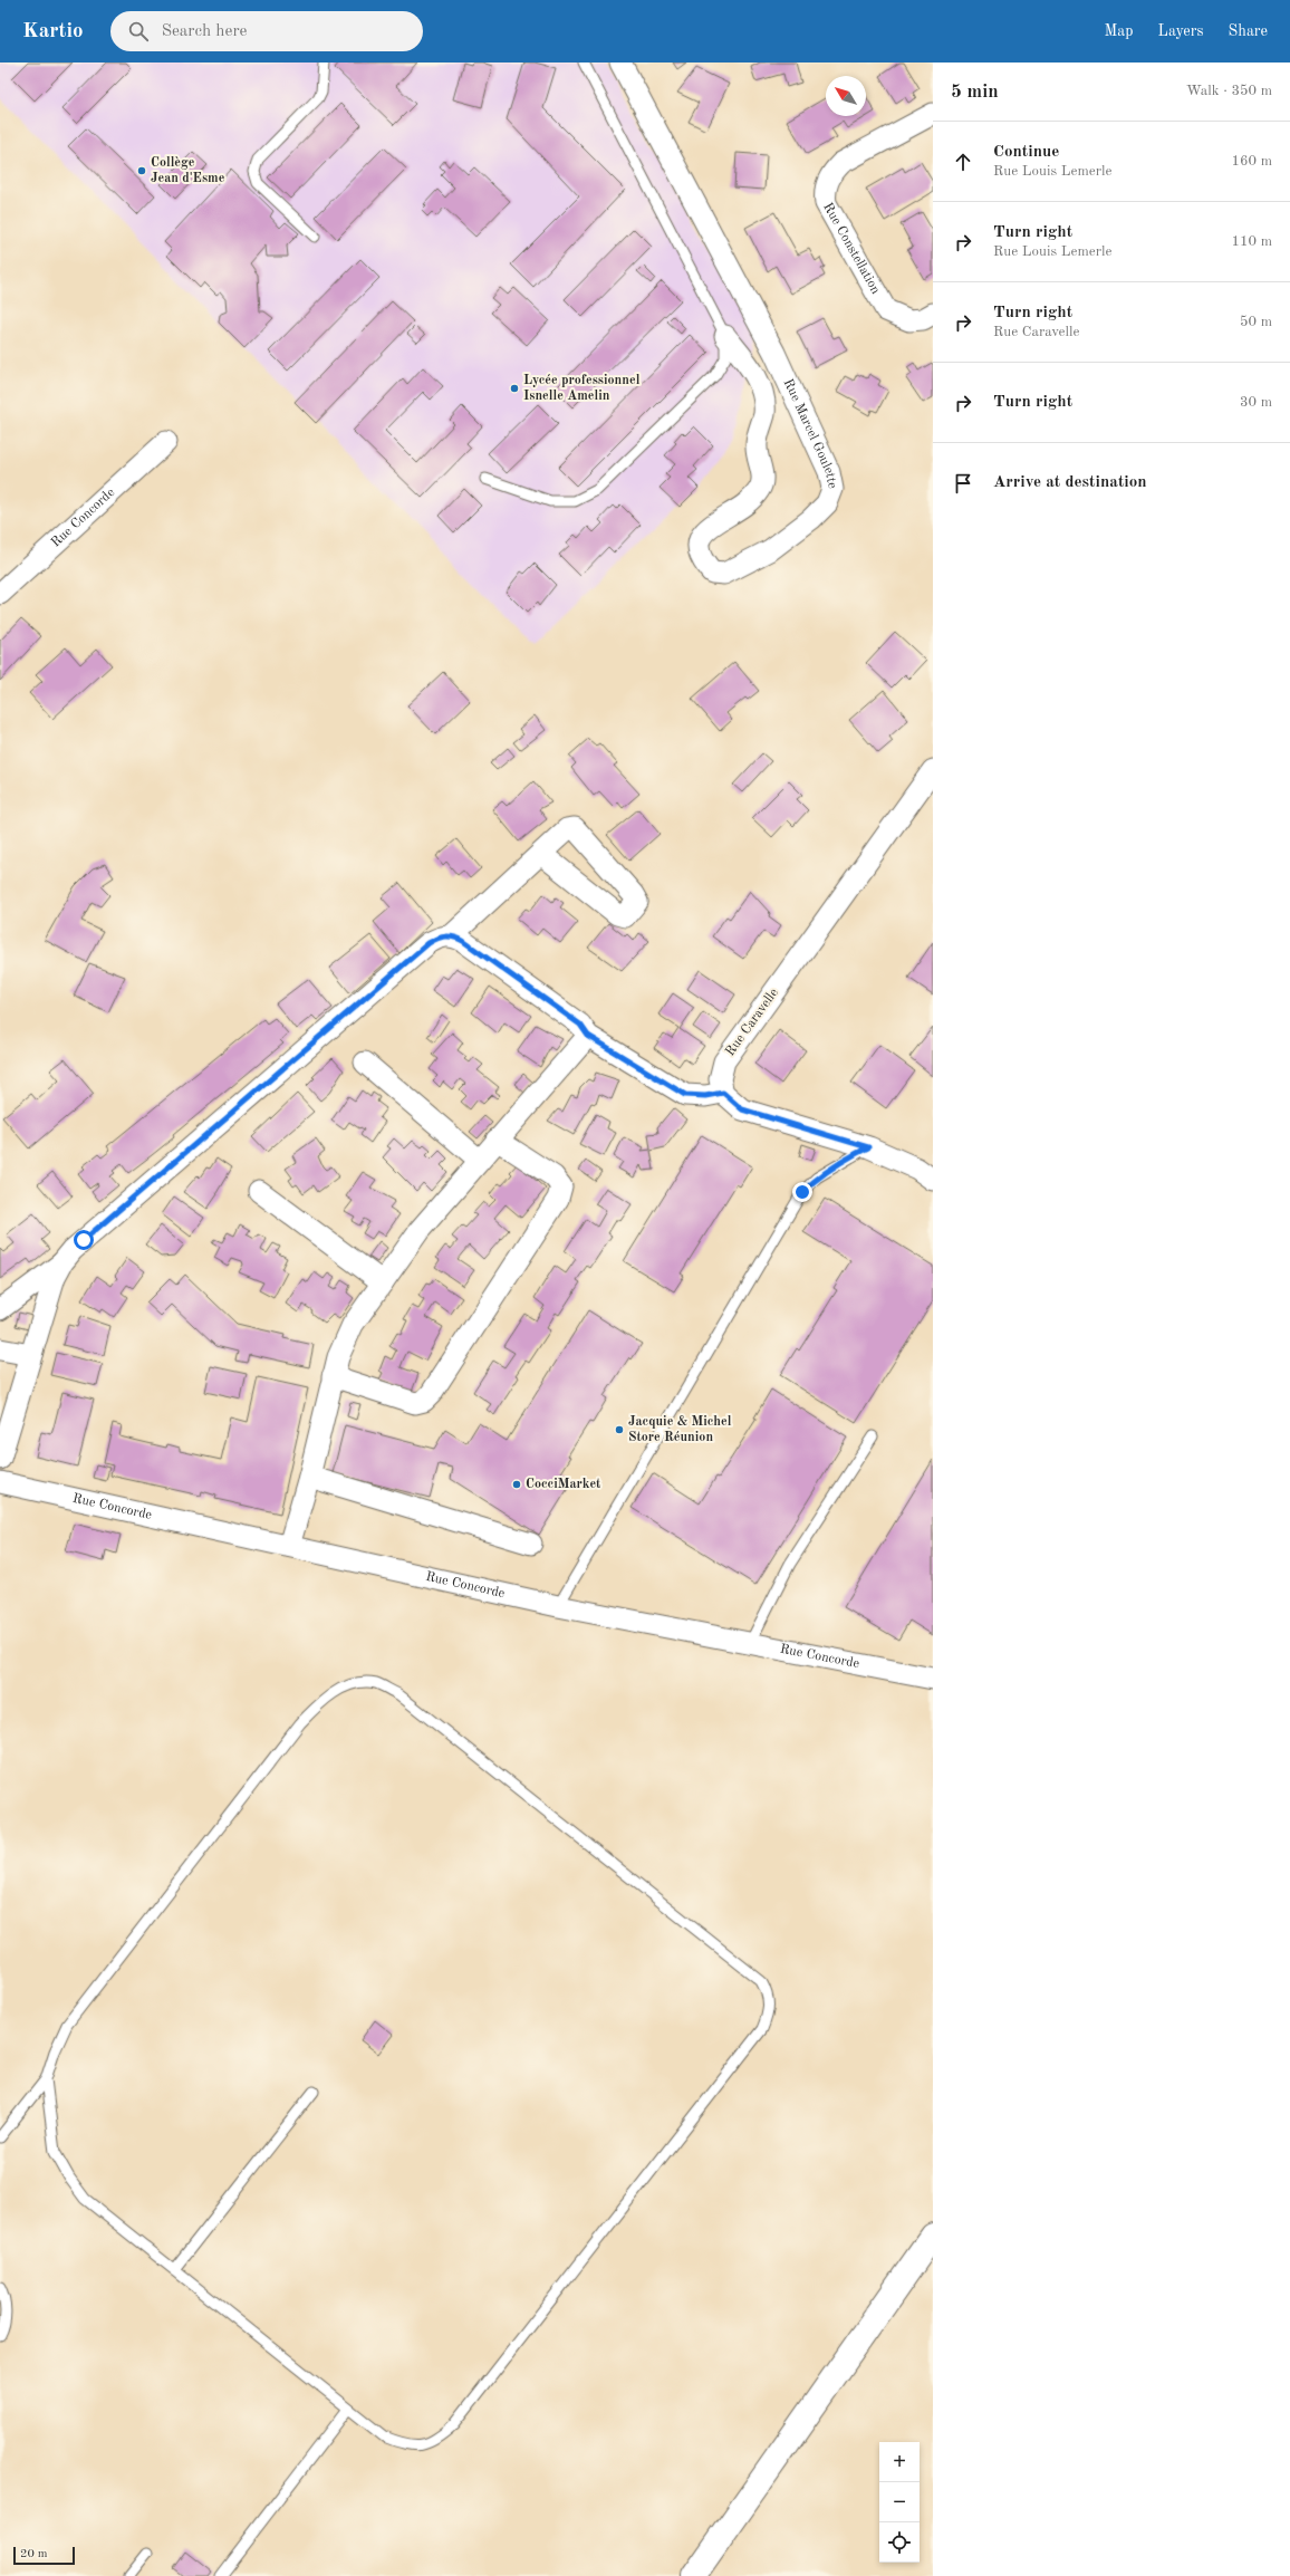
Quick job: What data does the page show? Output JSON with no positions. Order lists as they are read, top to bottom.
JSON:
{
  "streets": {
    "street": [
      "Rue Constellation",
      "Rue Marcel Goulette",
      "Rue Concorde",
      "Rue Caravelle"
    ]
  },
  "places": [
    "Collège Jean d'Esme",
    "Lycée professionnel Isnelle Amelin",
    "Jacquie & Michel Store Réunion",
    "CocciMarket"
  ],
  "scale_bar": "20 m",
  "north": "top left",
  "page": {
    "header": "Kartio",
    "search": "Search here",
    "nav": ["Map", "Layers", "Share"],
    "heading": ["5 min", "Walk · 350 m"],
    "list": [
      ["Continue", "Rue Louis Lemerle", "160 m"],
      ["Turn right", "Rue Louis Lemerle", "110 m"],
      ["Turn right", "Rue Caravelle", "50 m"],
      ["Turn right", "30 m"],
      "Arrive at destination"
    ],
    "map_buttons": ["+", "−"],
    "scale": "20 m"
  }
}
